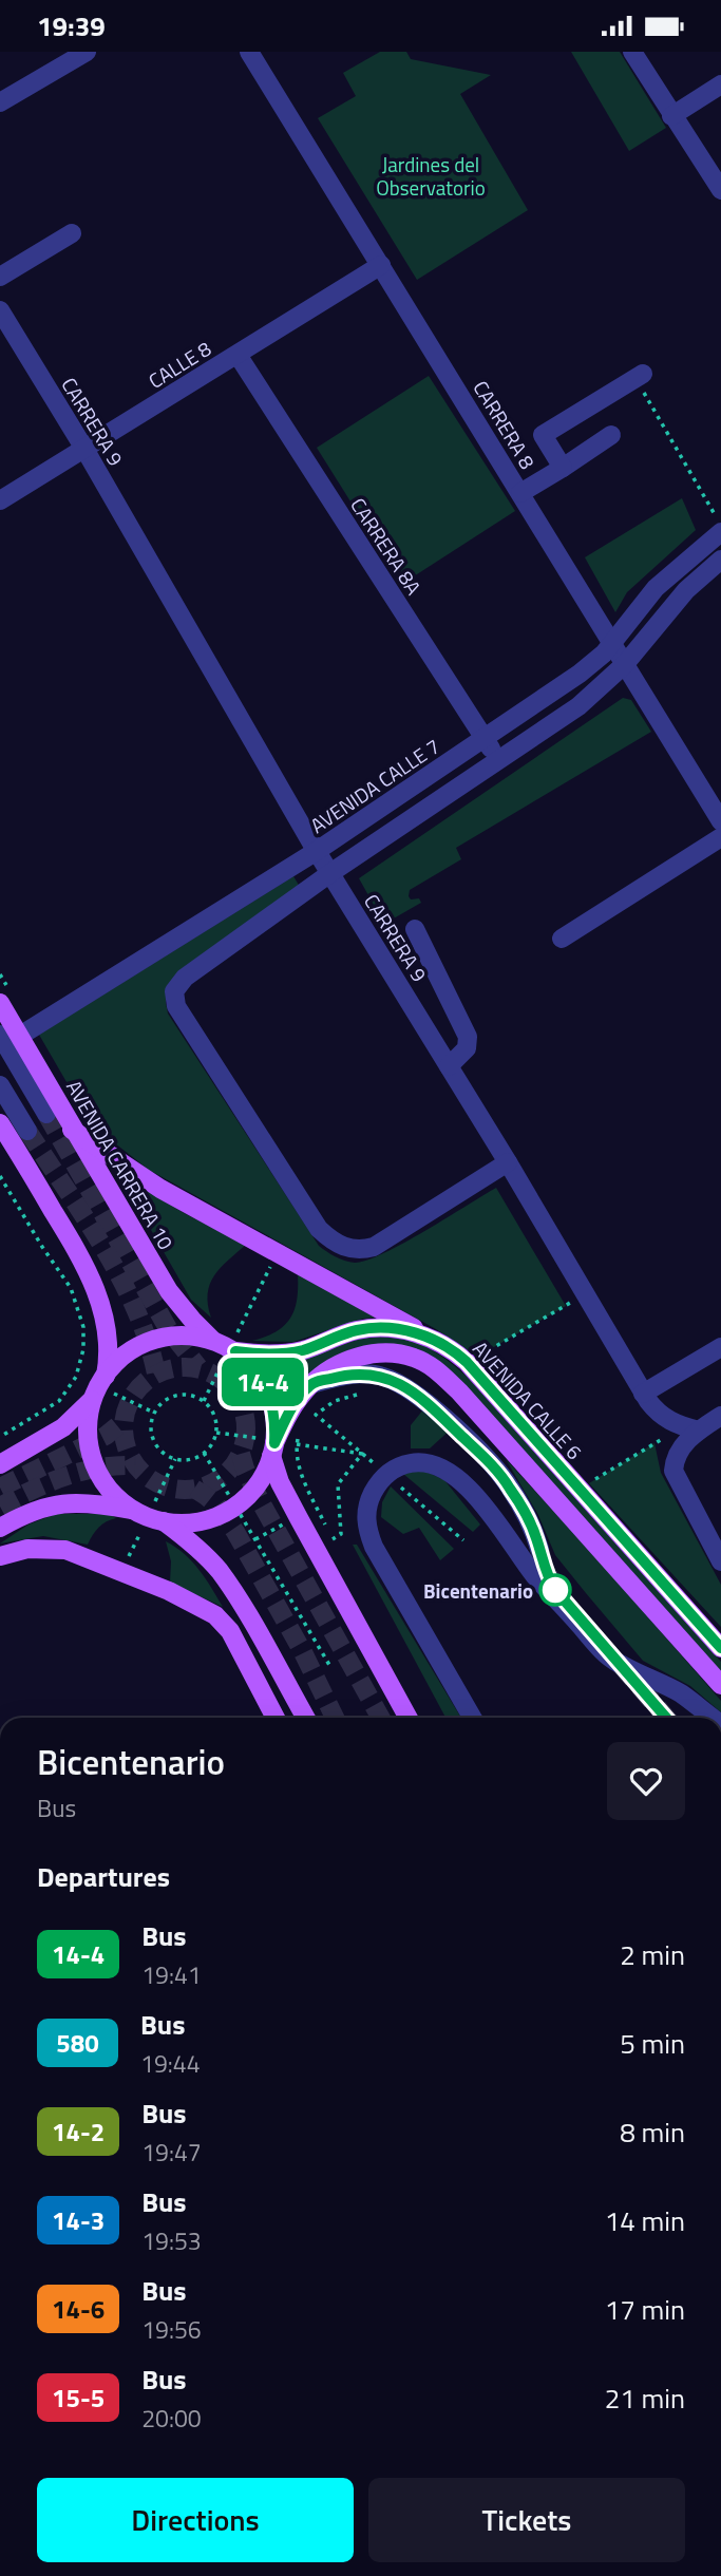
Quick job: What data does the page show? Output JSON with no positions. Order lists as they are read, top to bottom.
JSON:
{
  "streets": {
    "main road": ["AVENIDA CARRERA 10", "AVENIDA CALLE 6"],
    "street": [
      "CALLE 8",
      "CARRERA 9",
      "CARRERA 8",
      "CARRERA 8A",
      "AVENIDA CALLE 7"
    ]
  },
  "crossings": [
    ["CALLE 8", "CARRERA 9"],
    ["CALLE 8", "CARRERA 8"],
    ["CALLE 8", "CARRERA 8A"],
    ["CARRERA 9", "AVENIDA CALLE 7"],
    ["CARRERA 8", "AVENIDA CALLE 7"],
    ["CARRERA 8A", "AVENIDA CALLE 7"],
    ["AVENIDA CALLE 7", "AVENIDA CARRERA 10"]
  ],
  "parks": ["Jardines del Observatorio"],
  "places": ["Bicentenario"],
  "lines": ["bus line 14-4"],
  "page": {
    "status": "19:39",
    "on_map": "14-4",
    "heading": [
      ["Bicentenario", "Bus"],
      "Departures"
    ],
    "list": [
      {
        "mark": "14-4",
        "name": "Bus",
        "note": "19:41",
        "value": "2 min"
      },
      {
        "mark": "580",
        "name": "Bus",
        "note": "19:44",
        "value": "5 min"
      },
      {
        "mark": "14-2",
        "name": "Bus",
        "note": "19:47",
        "value": "8 min"
      },
      {
        "mark": "14-3",
        "name": "Bus",
        "note": "19:53",
        "value": "14 min"
      },
      {
        "mark": "14-6",
        "name": "Bus",
        "note": "19:56",
        "value": "17 min"
      },
      {
        "mark": "15-5",
        "name": "Bus",
        "note": "20:00",
        "value": "21 min"
      }
    ],
    "buttons": ["Directions", "Tickets"]
  }
}
